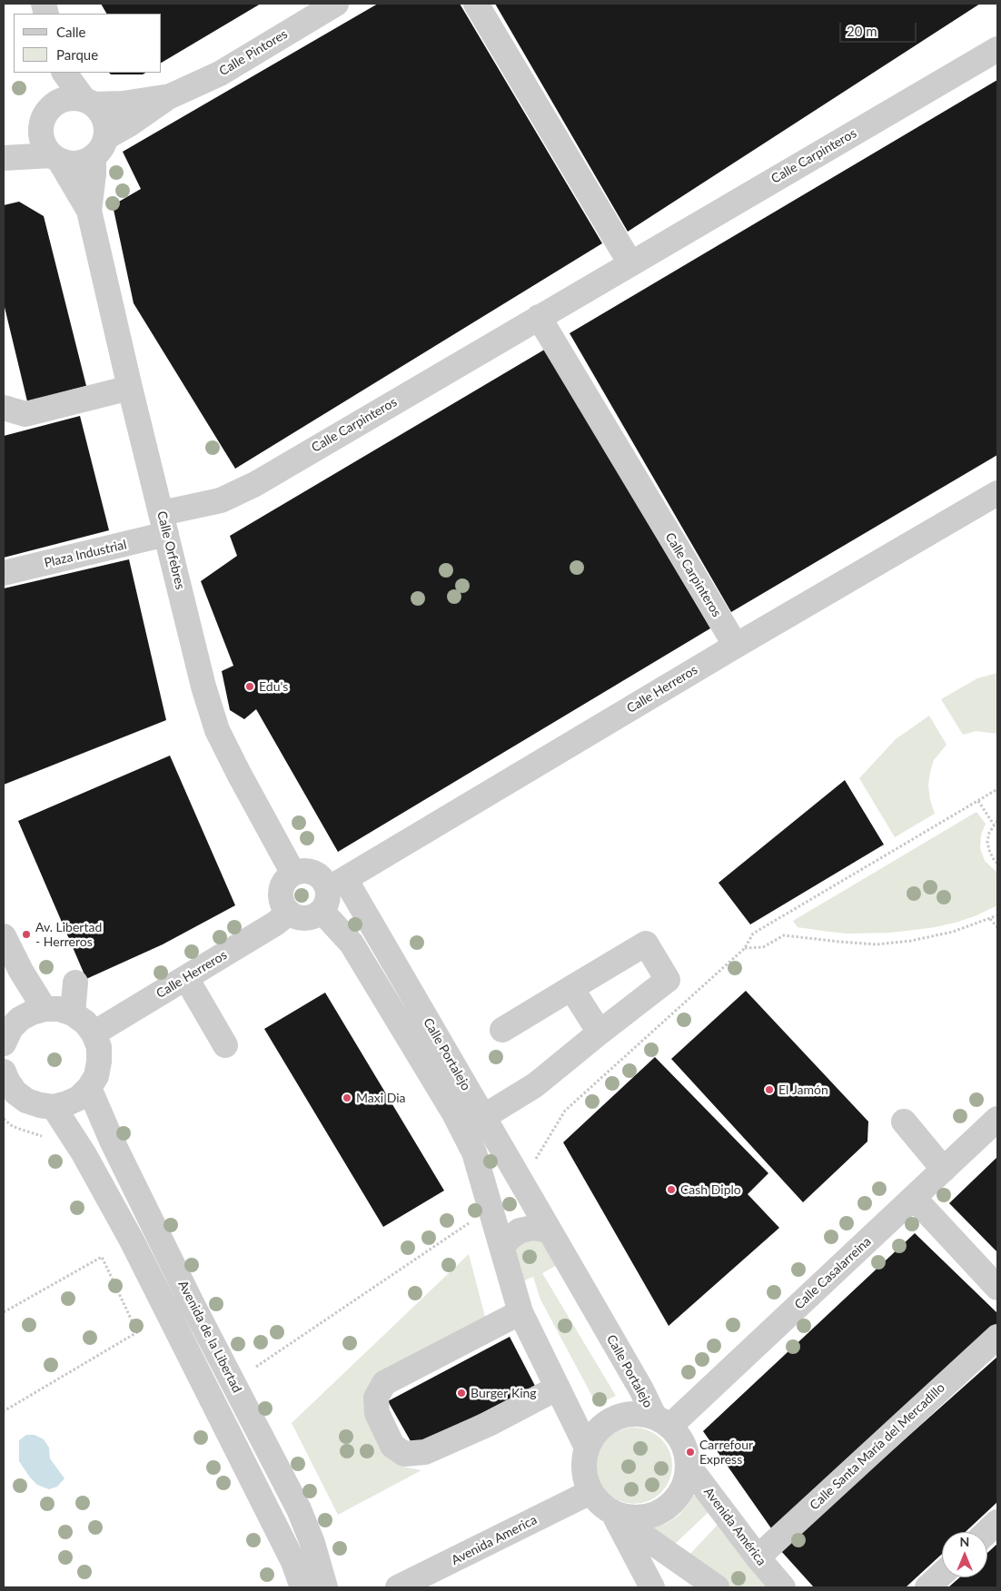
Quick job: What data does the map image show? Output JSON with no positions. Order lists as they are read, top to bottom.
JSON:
{
  "streets": {
    "street": [
      "Calle Pintores",
      "Calle Carpinteros",
      "Calle Orfebres",
      "Plaza Industrial",
      "Calle Herreros",
      "Calle Portalejo",
      "Calle Casalarreina",
      "Avenida de la Libertad",
      "Calle Santa María del Mercadillo",
      "Avenida América",
      "Avenida America"
    ]
  },
  "crossings": [
    ["Calle Pintores", "Calle Orfebres"],
    ["Calle Carpinteros", "Calle Orfebres"],
    ["Calle Carpinteros", "Plaza Industrial"],
    ["Calle Carpinteros", "Calle Herreros"],
    ["Calle Orfebres", "Plaza Industrial"],
    ["Calle Orfebres", "Calle Herreros"],
    ["Calle Orfebres", "Calle Portalejo"],
    ["Calle Herreros", "Calle Portalejo"],
    ["Calle Portalejo", "Calle Casalarreina"],
    ["Calle Portalejo", "Avenida América"],
    ["Calle Portalejo", "Avenida America"],
    ["Calle Casalarreina", "Avenida América"],
    ["Calle Casalarreina", "Avenida America"],
    ["Calle Santa María del Mercadillo", "Avenida América"],
    ["Avenida América", "Avenida America"]
  ],
  "places": [
    "Edu's",
    "Av. Libertad - Herreros",
    "El Jamón",
    "Maxi Dia",
    "Cash Diplo",
    "Burger King",
    "Carrefour Express"
  ],
  "legend": ["Calle", "Parque"],
  "scale_bar": "20 m",
  "north": "top"
}
